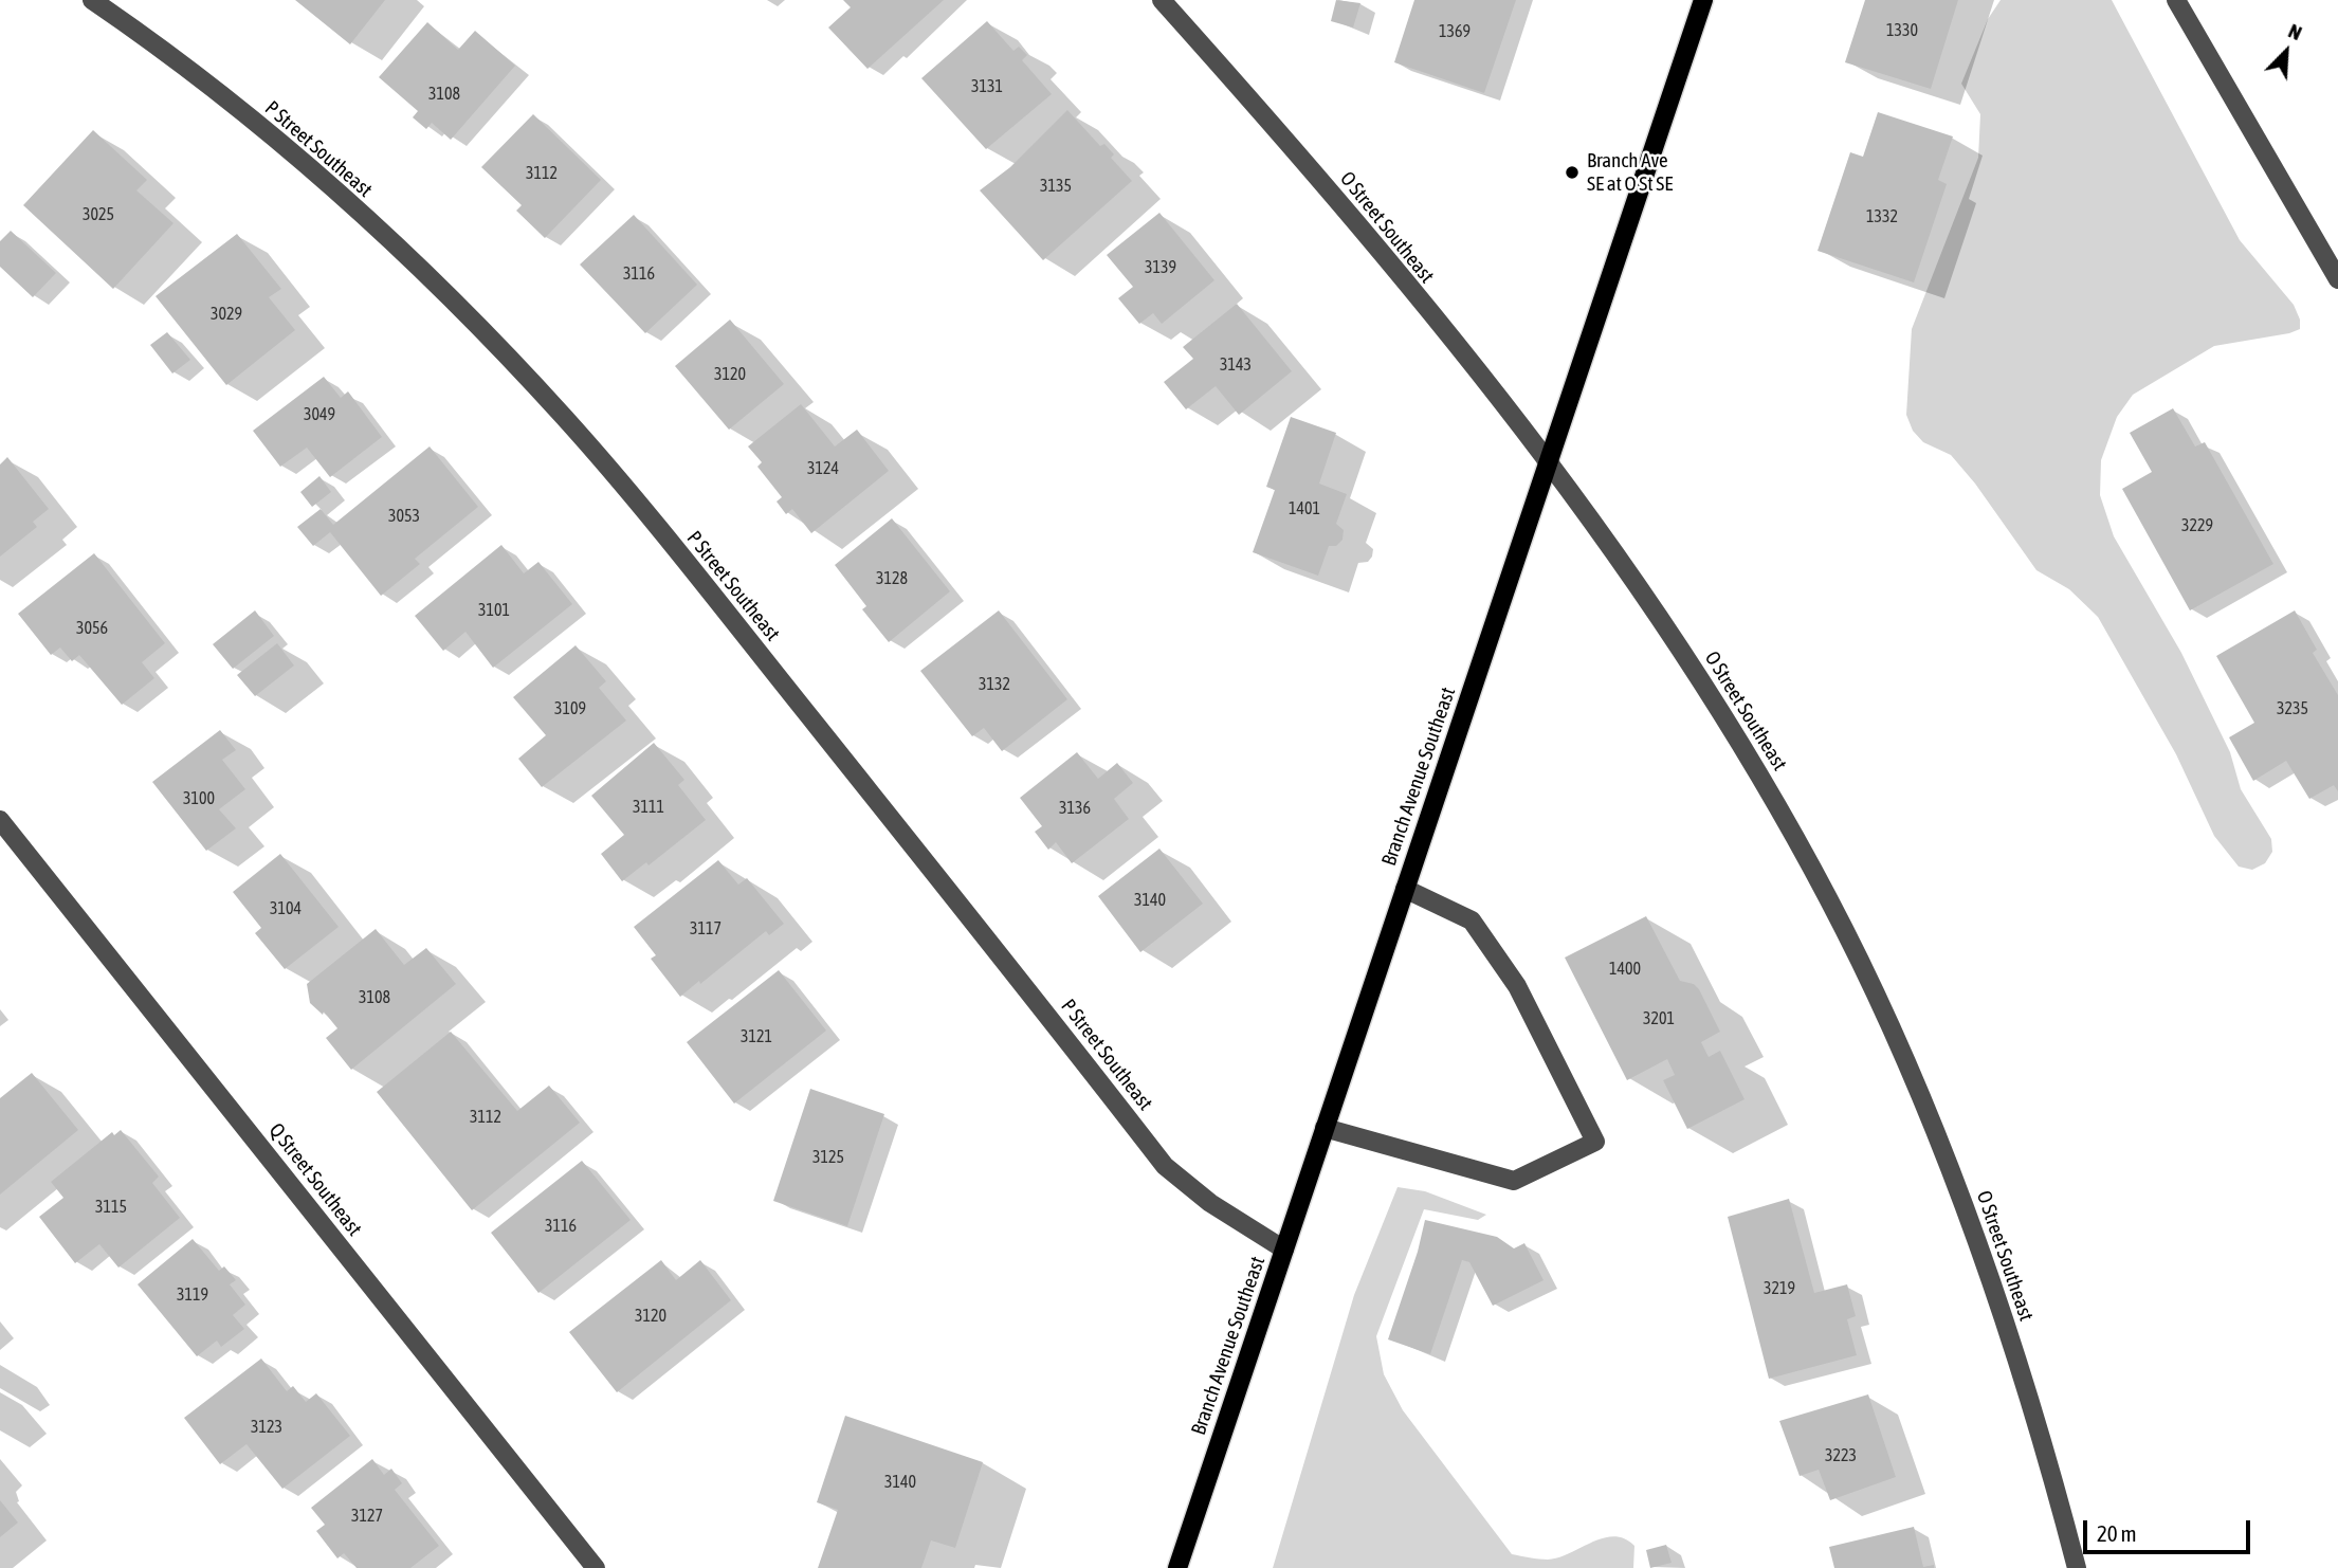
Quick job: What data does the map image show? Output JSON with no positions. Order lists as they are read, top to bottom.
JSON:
{
  "streets": {
    "main road": ["Branch Avenue Southeast"],
    "street": ["P Street Southeast", "O Street Southeast", "Q Street Southeast"]
  },
  "crossings": [
    ["P Street Southeast", "Branch Avenue Southeast"],
    ["O Street Southeast", "Branch Avenue Southeast"]
  ],
  "places": ["Branch Ave SE at O St SE"],
  "house_numbers": [
    "1330",
    "1369",
    "3131",
    "3108",
    "3112",
    "3135",
    "3025",
    "1332",
    "3139",
    "3116",
    "3029",
    "3143",
    "3120",
    "3049",
    "3124",
    "1401",
    "3053",
    "3229",
    "3128",
    "3101",
    "3056",
    "3132",
    "3109",
    "3235",
    "3100",
    "3111",
    "3136",
    "3140",
    "3104",
    "3117",
    "1400",
    "3108",
    "3201",
    "3121",
    "3112",
    "3125",
    "3115",
    "3116",
    "3219",
    "3119",
    "3120",
    "3123",
    "3223",
    "3140",
    "3127"
  ],
  "scale_bar": "20 m",
  "north": "top right"
}
